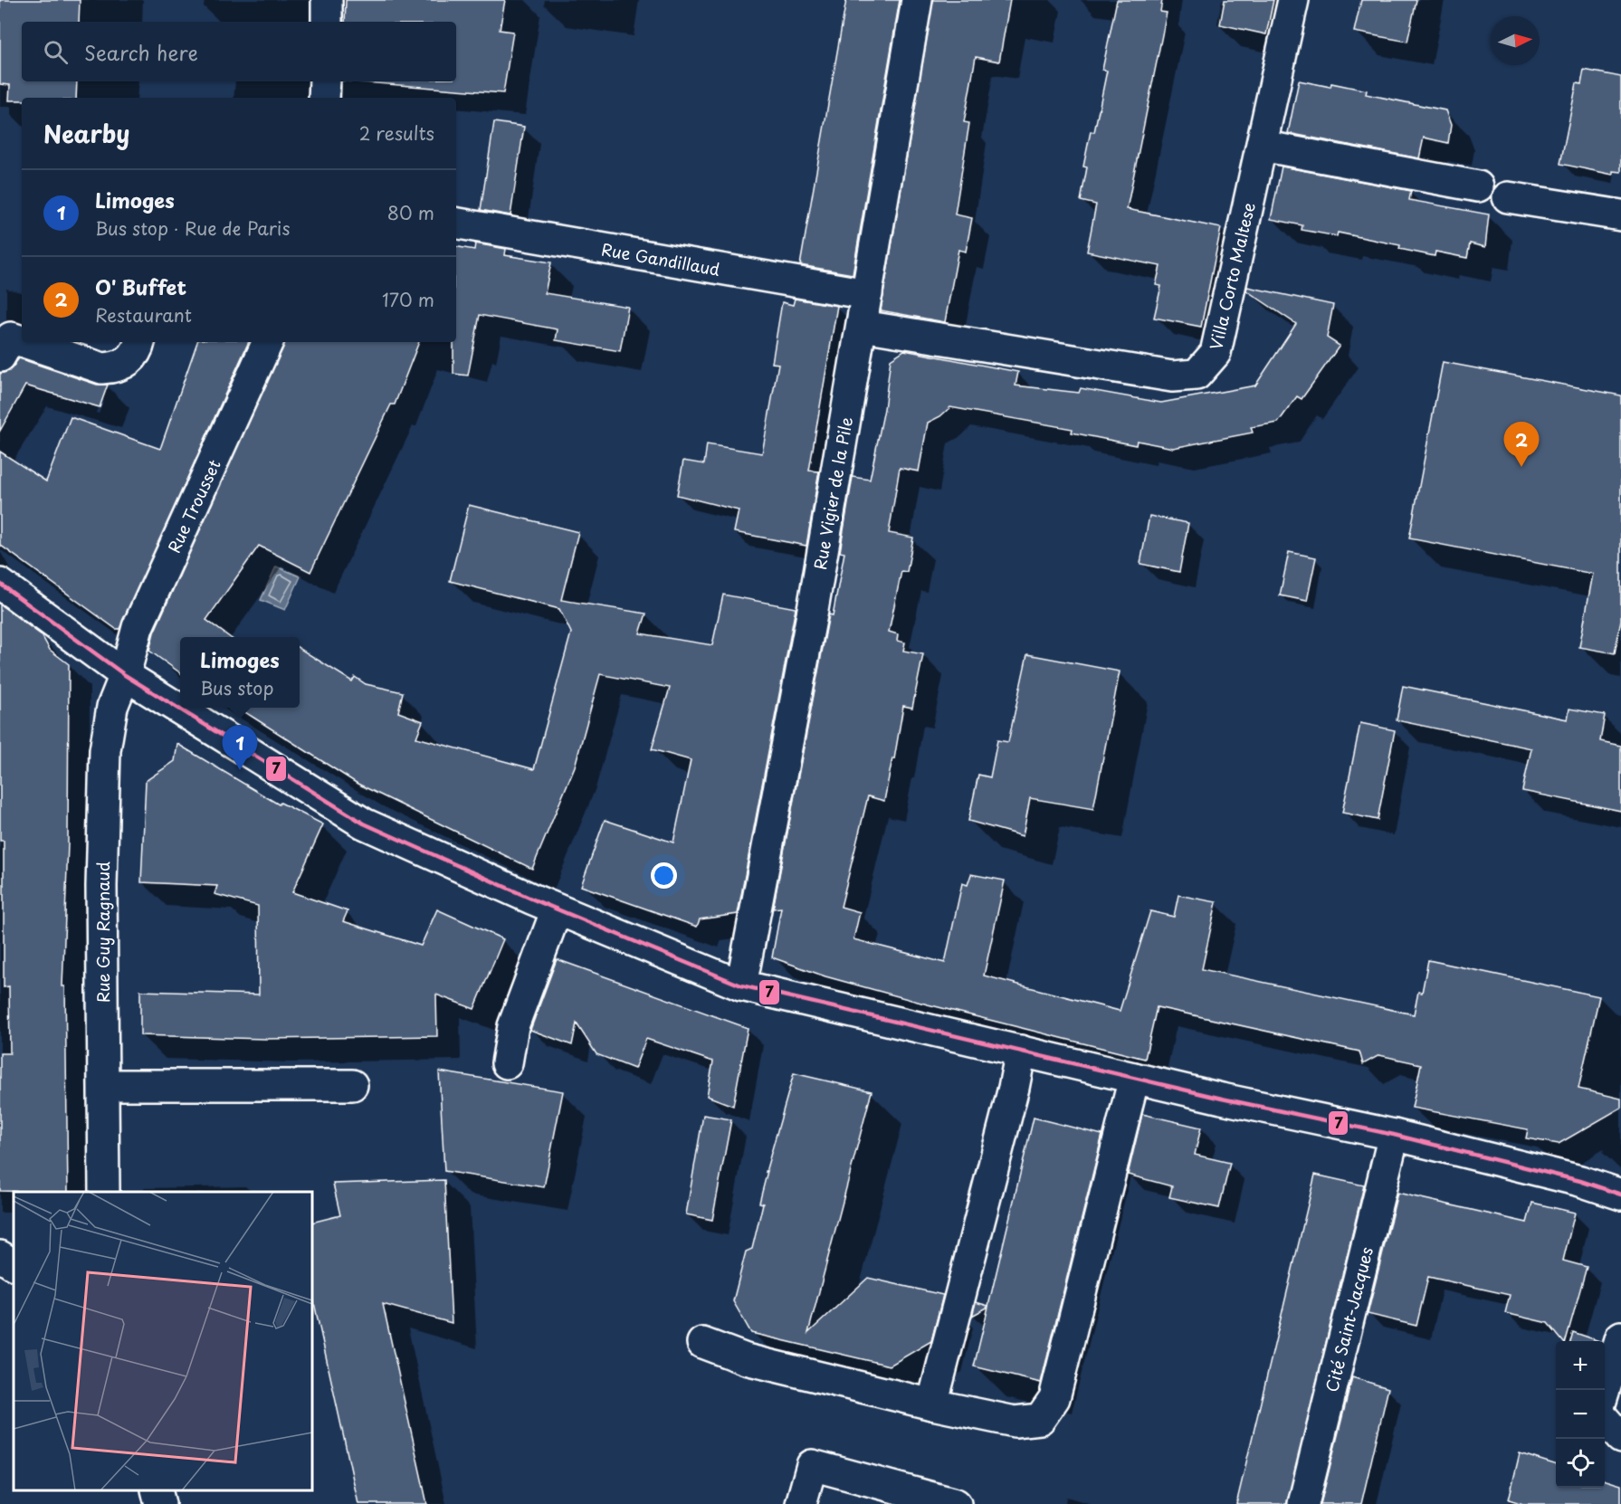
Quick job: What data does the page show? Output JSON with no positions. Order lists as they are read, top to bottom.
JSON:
{
  "streets": {
    "street": [
      "Rue Gandillaud",
      "Villa Corto Maltese",
      "Rue Vigier de la Pile",
      "Rue Trousset",
      "Rue Guy Ragnaud",
      "Cité Saint-Jacques"
    ]
  },
  "crossings": [
    ["Rue Gandillaud", "Rue Vigier de la Pile"],
    ["Villa Corto Maltese", "Rue Vigier de la Pile"],
    ["Rue Trousset", "Rue Guy Ragnaud"]
  ],
  "lines": ["transit line 7"],
  "north": "right",
  "page": {
    "search": "Search here",
    "heading": ["Nearby", "2 results"],
    "list": [
      {
        "mark": "1",
        "name": "Limoges",
        "note": "Bus stop · Rue de Paris",
        "value": "80 m"
      },
      {
        "mark": "2",
        "name": "O' Buffet",
        "note": "Restaurant",
        "value": "170 m"
      }
    ],
    "pins": ["2", "1"],
    "popup": ["Limoges", "Bus stop"],
    "map_buttons": ["+", "−"]
  }
}
